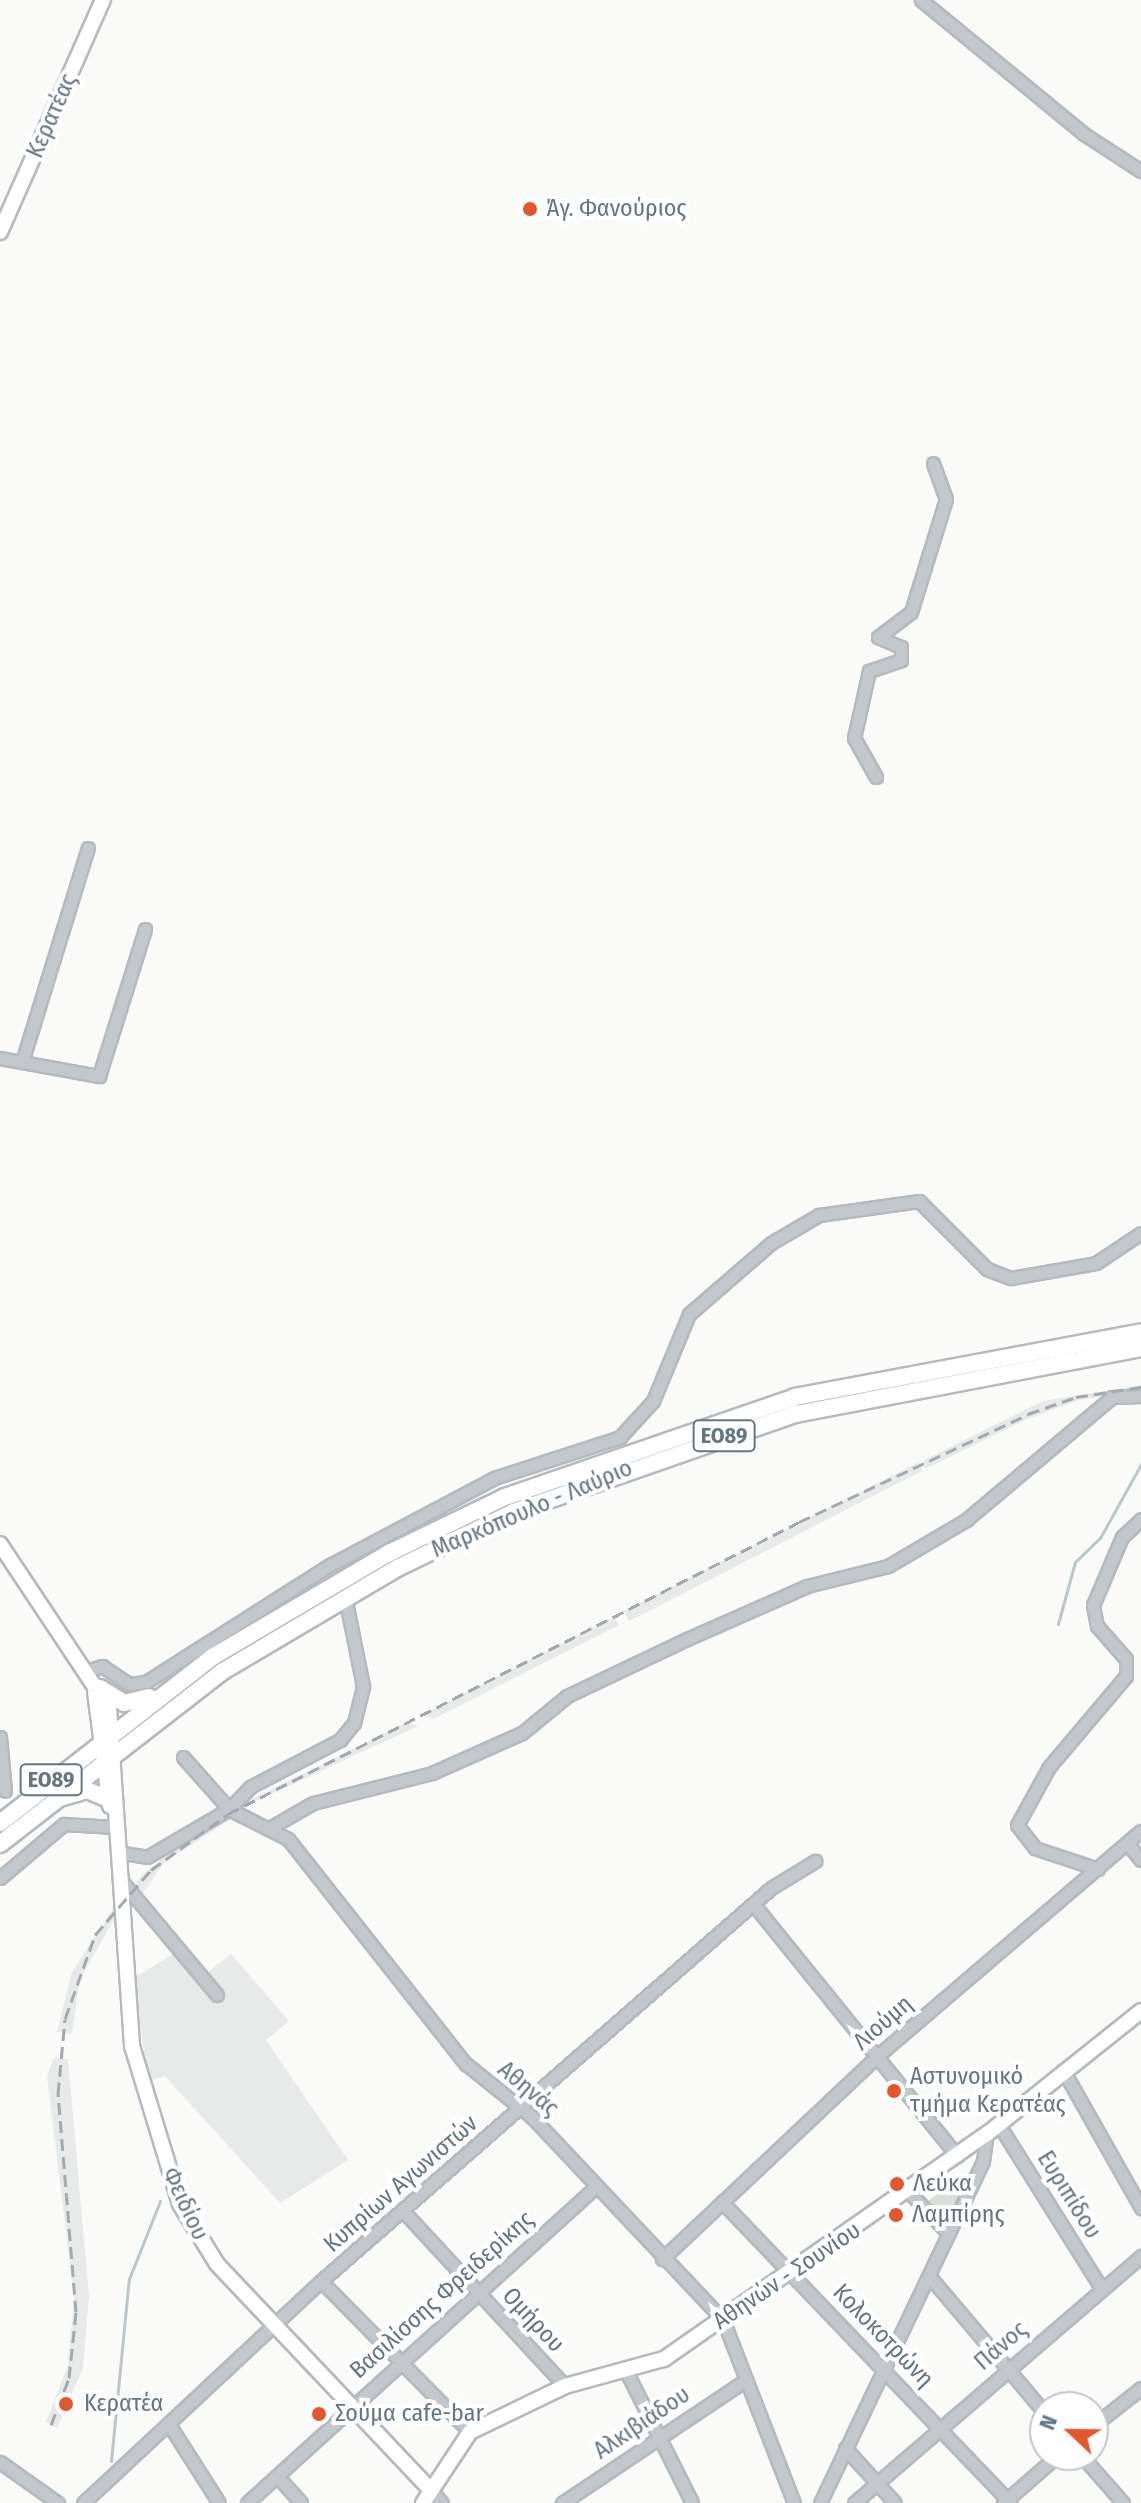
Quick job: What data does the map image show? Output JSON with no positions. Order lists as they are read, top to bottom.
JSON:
{
  "streets": {
    "highway": ["ΕΟ89", "Μαρκόπουλο - Λαύριο"],
    "main road": ["Κερατέας", "Φειδίου", "Αθηνών - Σουνίου"],
    "street": [
      "Λιούμη",
      "Αθηνάς",
      "Κυπρίων Αγωνιστών",
      "Ευριπίδου",
      "Βασιλίσσης Φρειδερίκης",
      "Ομήρου",
      "Κολοκοτρώνη",
      "Πάνος",
      "Αλκιβιάδου"
    ]
  },
  "crossings": [
    ["Λιούμη", "Αθηνάς"],
    ["Λιούμη", "Κολοκοτρώνη"],
    ["Αθηνάς", "Κυπρίων Αγωνιστών"],
    ["Αθηνάς", "Αθηνών - Σουνίου"],
    ["Αθηνάς", "Βασιλίσσης Φρειδερίκης"],
    ["Αθηνάς", "Αλκιβιάδου"],
    ["Κυπρίων Αγωνιστών", "Φειδίου"],
    ["Κυπρίων Αγωνιστών", "Ομήρου"],
    ["Ευριπίδου", "Αθηνών - Σουνίου"],
    ["Ευριπίδου", "Πάνος"],
    ["Φειδίου", "Αθηνών - Σουνίου"],
    ["Φειδίου", "Βασιλίσσης Φρειδερίκης"],
    ["Αθηνών - Σουνίου", "Ομήρου"],
    ["Αθηνών - Σουνίου", "Κολοκοτρώνη"],
    ["Βασιλίσσης Φρειδερίκης", "Ομήρου"],
    ["Κολοκοτρώνη", "Πάνος"]
  ],
  "places": [
    "Άγ. Φανούριος",
    "Αστυνομικό τμήμα Κερατέας",
    "Λεύκα",
    "Λαμπίρης",
    "Κερατέα",
    "Σούμα cafe-bar"
  ],
  "north": "left"
}
